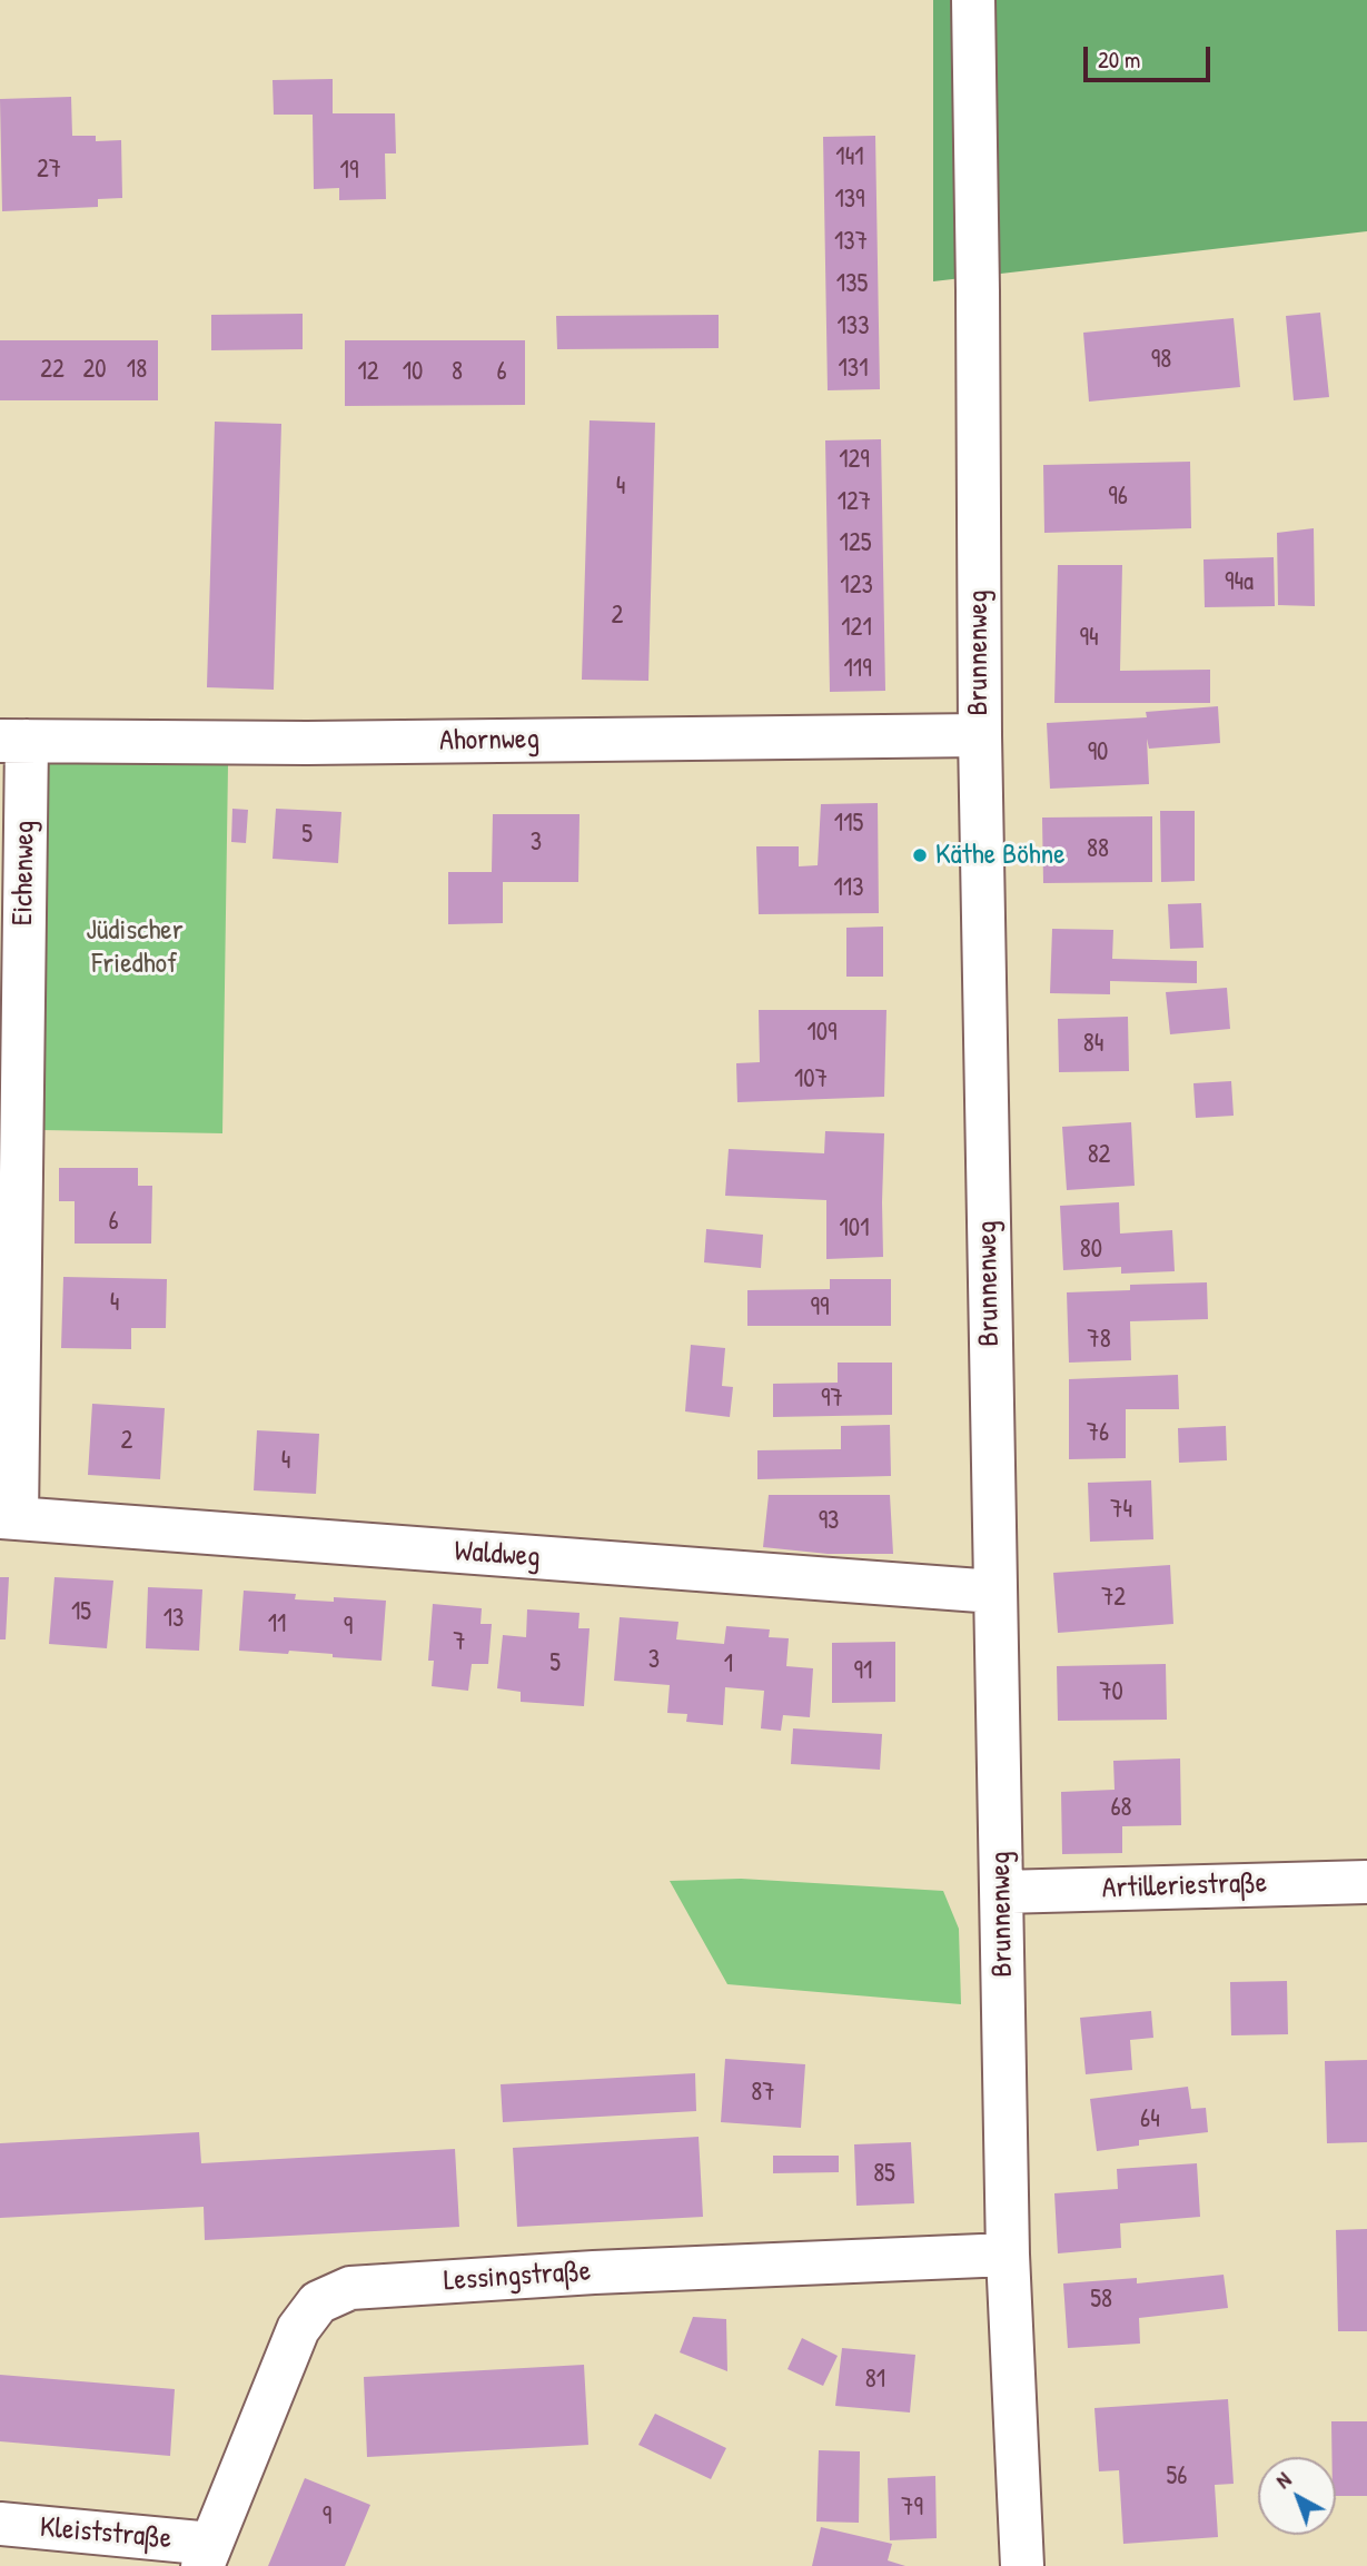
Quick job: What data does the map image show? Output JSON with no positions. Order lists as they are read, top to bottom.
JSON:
{
  "streets": {
    "street": [
      "Brunnenweg",
      "Ahornweg",
      "Eichenweg",
      "Waldweg",
      "Artilleriestraße",
      "Lessingstraße",
      "Kleiststraße"
    ]
  },
  "crossings": [
    ["Brunnenweg", "Ahornweg"],
    ["Brunnenweg", "Waldweg"],
    ["Brunnenweg", "Artilleriestraße"],
    ["Brunnenweg", "Lessingstraße"],
    ["Ahornweg", "Eichenweg"],
    ["Eichenweg", "Waldweg"],
    ["Lessingstraße", "Kleiststraße"]
  ],
  "parks": ["Jüdischer Friedhof"],
  "places": ["Käthe Böhne"],
  "house_numbers": [
    "141",
    "27",
    "19",
    "139",
    "137",
    "135",
    "133",
    "98",
    "131",
    "22",
    "20",
    "18",
    "12",
    "10",
    "8",
    "6",
    "129",
    "4",
    "96",
    "127",
    "125",
    "94a",
    "123",
    "2",
    "121",
    "94",
    "119",
    "90",
    "115",
    "5",
    "3",
    "88",
    "113",
    "109",
    "84",
    "107",
    "82",
    "6",
    "101",
    "80",
    "4",
    "99",
    "78",
    "97",
    "76",
    "2",
    "4",
    "74",
    "93",
    "72",
    "15",
    "13",
    "11",
    "9",
    "7",
    "3",
    "5",
    "1",
    "91",
    "70",
    "68",
    "87",
    "64",
    "85",
    "58",
    "81",
    "56",
    "79",
    "9"
  ],
  "scale_bar": "20 m",
  "north": "top left"
}
